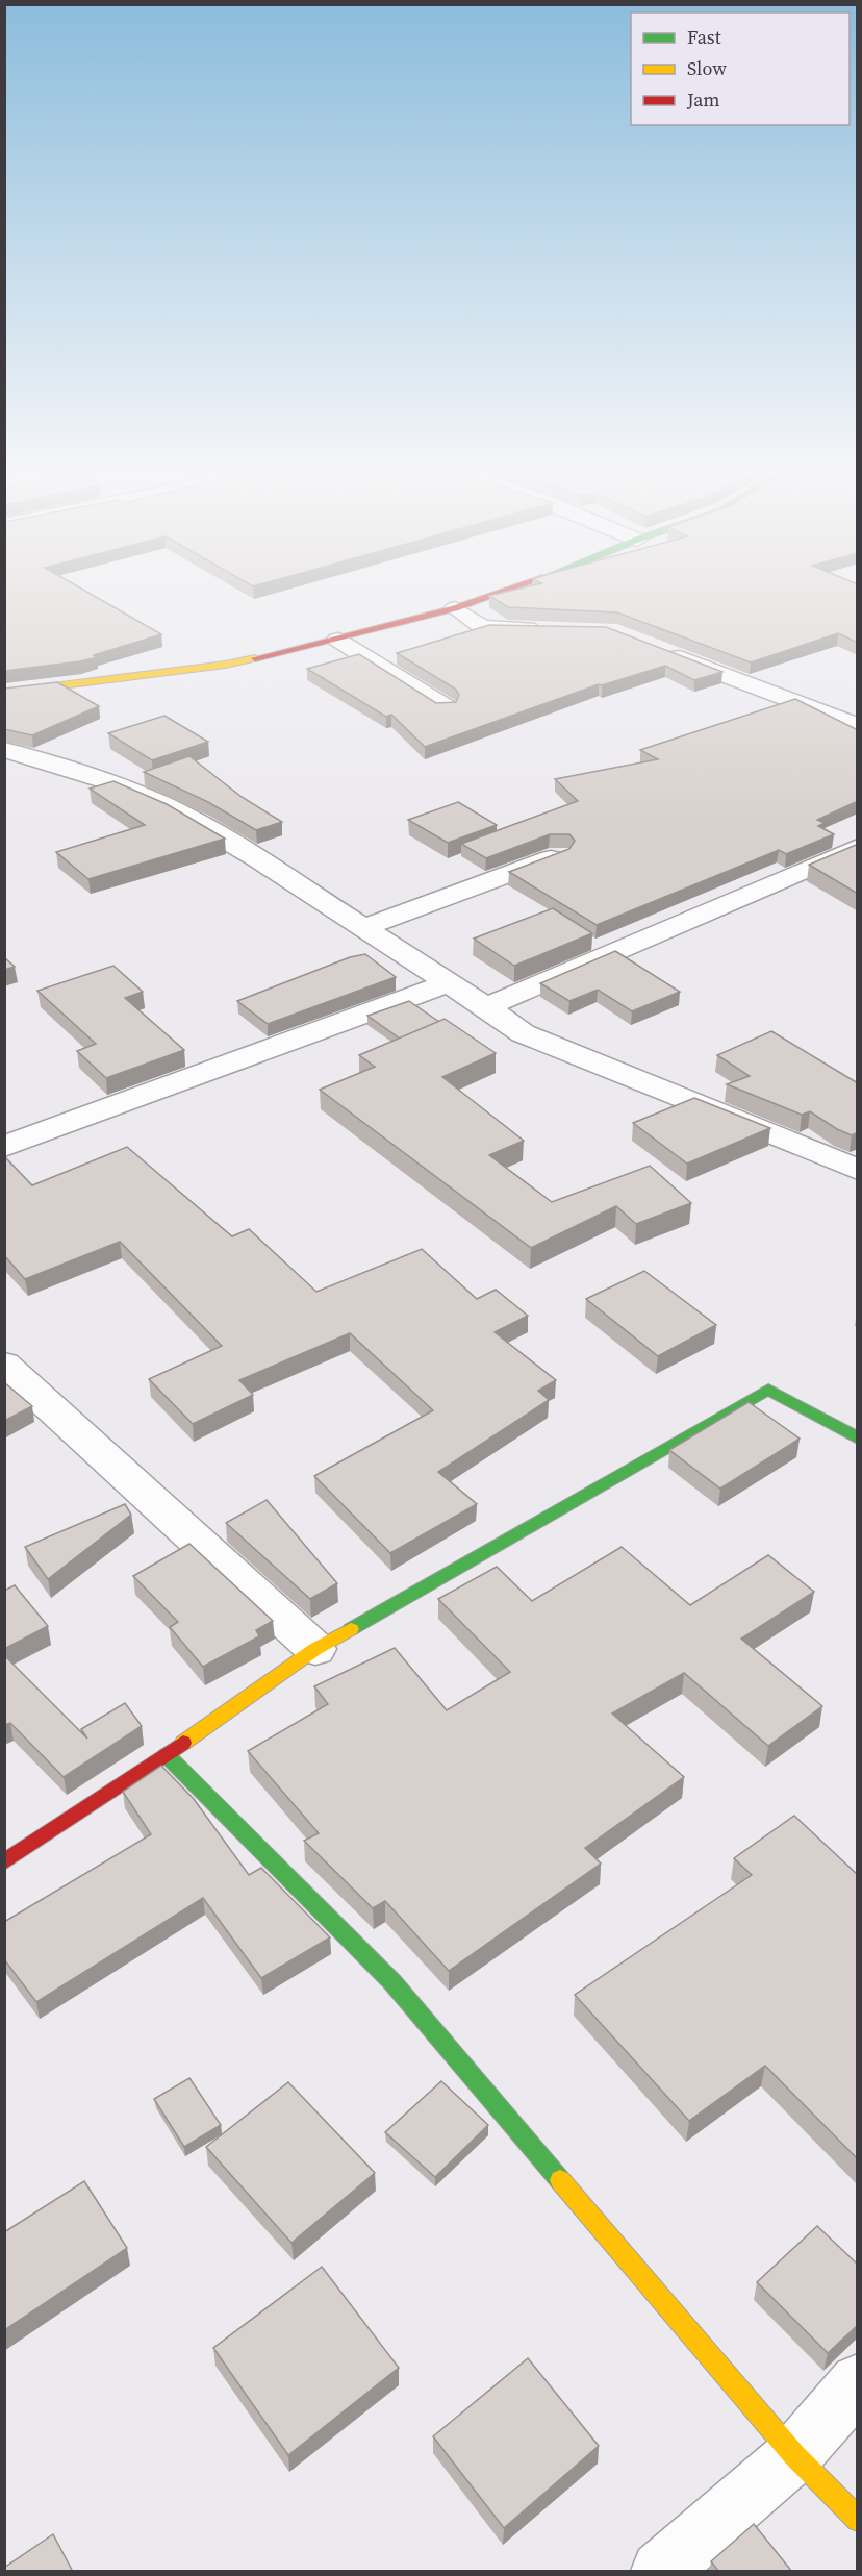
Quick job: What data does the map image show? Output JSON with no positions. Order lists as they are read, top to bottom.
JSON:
{
  "legend": ["Fast", "Slow", "Jam"]
}
